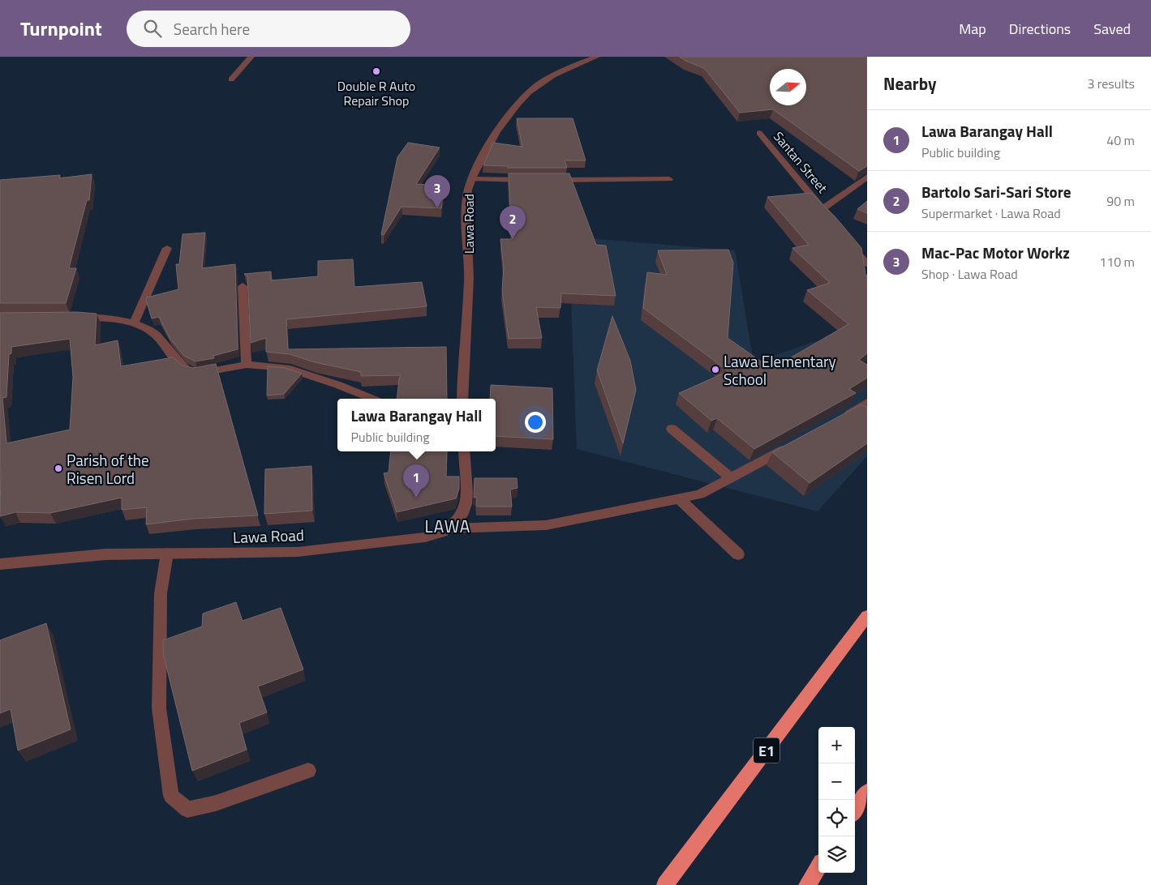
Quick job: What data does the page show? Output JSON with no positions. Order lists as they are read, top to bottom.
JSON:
{
  "streets": {
    "highway": ["E1"],
    "street": ["Santan Street", "Lawa Road"]
  },
  "districts": ["LAWA"],
  "places": ["Double R Auto Repair Shop", "Lawa Elementary School", "Parish of the Risen Lord"],
  "north": "right",
  "page": {
    "header": "Turnpoint",
    "search": "Search here",
    "nav": ["Map", "Directions", "Saved"],
    "heading": ["Nearby", "3 results"],
    "list": [
      {
        "mark": "1",
        "name": "Lawa Barangay Hall",
        "note": "Public building",
        "value": "40 m"
      },
      {
        "mark": "2",
        "name": "Bartolo Sari-Sari Store",
        "note": "Supermarket · Lawa Road",
        "value": "90 m"
      },
      {
        "mark": "3",
        "name": "Mac-Pac Motor Workz",
        "note": "Shop · Lawa Road",
        "value": "110 m"
      }
    ],
    "pins": ["3", "2", "1"],
    "popup": ["Lawa Barangay Hall", "Public building"],
    "map_buttons": ["+", "−"]
  }
}
